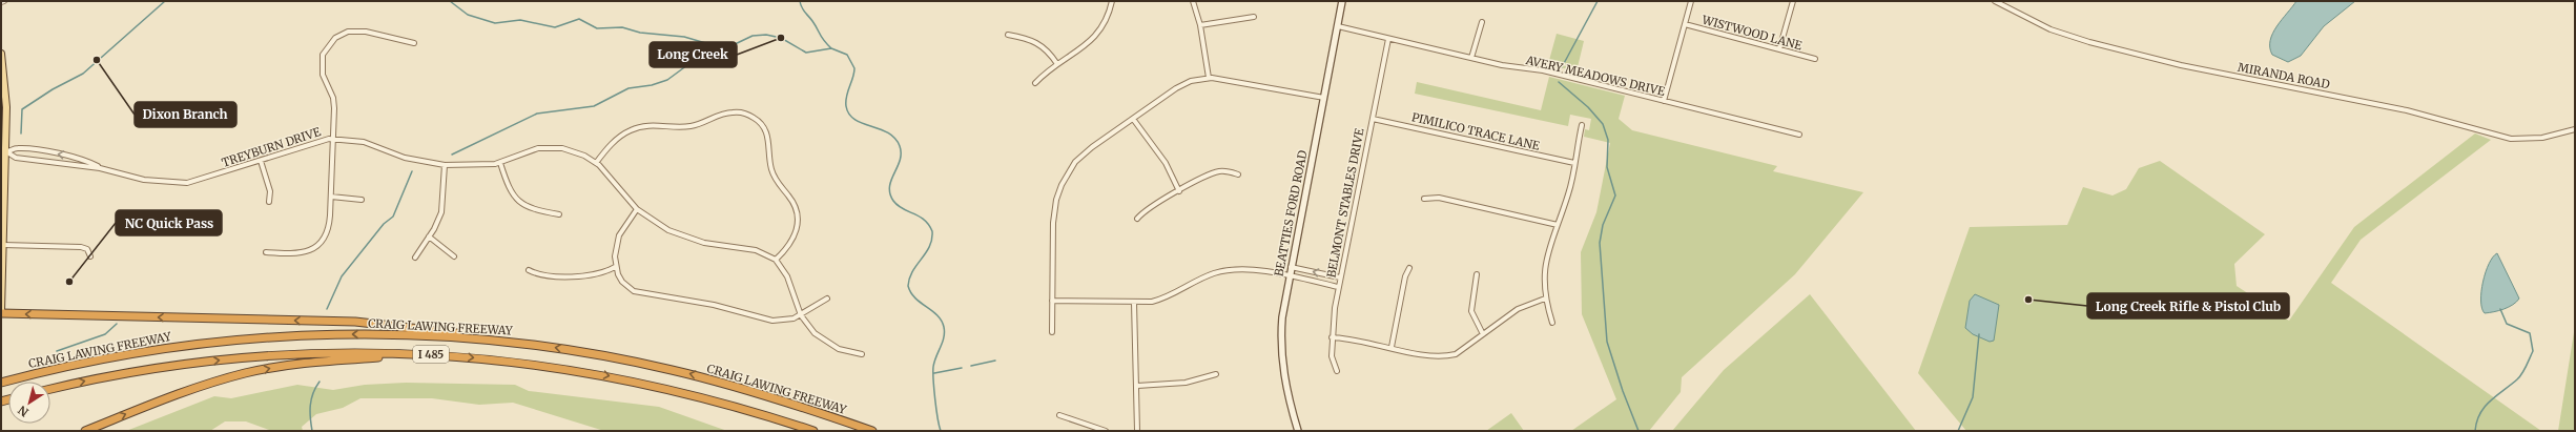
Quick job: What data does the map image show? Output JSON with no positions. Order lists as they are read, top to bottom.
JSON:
{
  "streets": {
    "highway": ["CRAIG LAWING FREEWAY", "I 485"],
    "main road": ["BEATTIES FORD ROAD"],
    "street": [
      "WISTWOOD LANE",
      "AVERY MEADOWS DRIVE",
      "MIRANDA ROAD",
      "PIMILICO TRACE LANE",
      "TREYBURN DRIVE",
      "BELMONT STABLES DRIVE"
    ]
  },
  "crossings": [
    ["AVERY MEADOWS DRIVE", "BELMONT STABLES DRIVE"],
    ["AVERY MEADOWS DRIVE", "BEATTIES FORD ROAD"],
    ["PIMILICO TRACE LANE", "BELMONT STABLES DRIVE"]
  ],
  "places": [
    "Long Creek",
    "Dixon Branch",
    "NC Quick Pass",
    "Long Creek Rifle & Pistol Club"
  ],
  "north": "bottom left"
}
